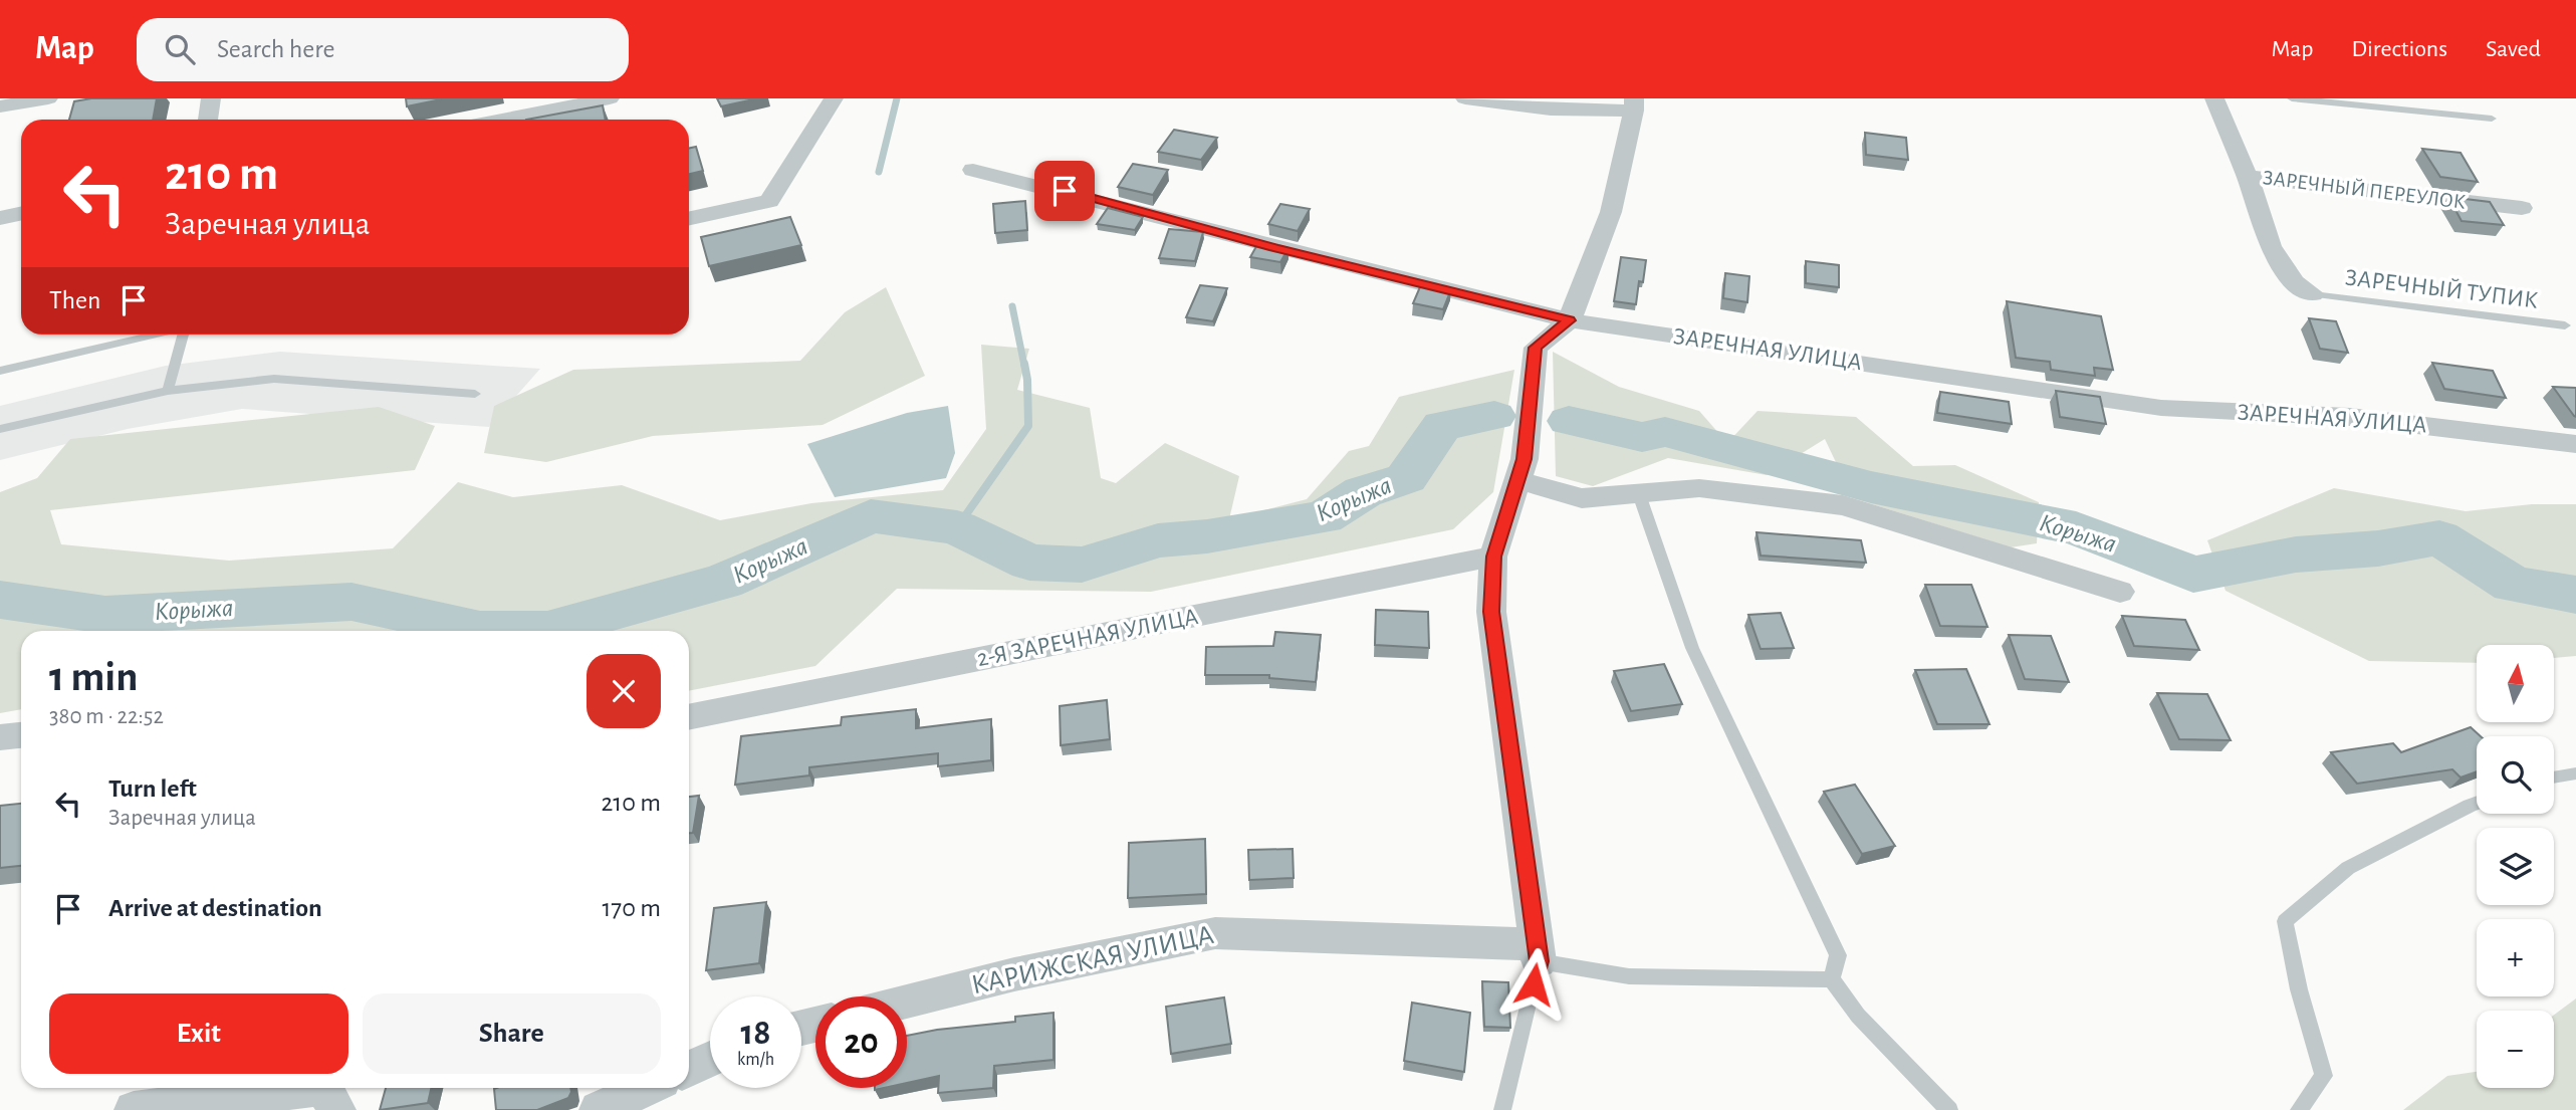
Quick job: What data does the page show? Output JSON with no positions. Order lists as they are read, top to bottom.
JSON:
{
  "streets": {
    "street": [
      "ЗАРЕЧНЫЙ ПЕРЕУЛОК",
      "ЗАРЕЧНАЯ УЛИЦА",
      "2-Я ЗАРЕЧНАЯ УЛИЦА",
      "КАРИЖСКАЯ УЛИЦА"
    ],
    "lane": ["ЗАРЕЧНЫЙ ТУПИК"]
  },
  "crossings": [
    ["ЗАРЕЧНЫЙ ПЕРЕУЛОК", "ЗАРЕЧНЫЙ ТУПИК"]
  ],
  "water": ["Корыжа"],
  "north": "top",
  "page": {
    "header": "Map",
    "search": "Search here",
    "nav": ["Map", "Directions", "Saved"],
    "turn": ["210 m", "Заречная улица"],
    "then": "Then",
    "heading": ["1 min", "380 m · 22:52"],
    "map_buttons": ["+", "−"],
    "list": [
      {
        "name": "Turn left",
        "note": "Заречная улица",
        "value": "210 m"
      },
      {
        "name": "Arrive at destination",
        "value": "170 m"
      }
    ],
    "buttons": ["Exit", "Share"],
    "speed": "18 km/h",
    "limit": "20"
  }
}
